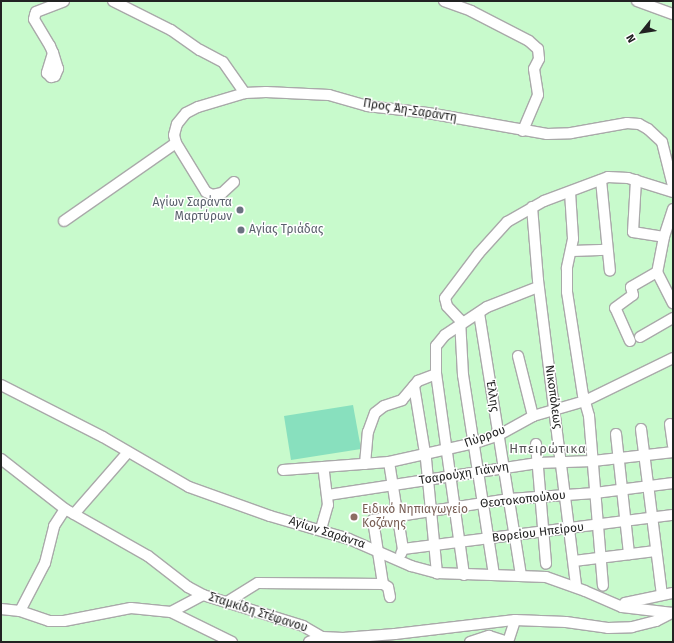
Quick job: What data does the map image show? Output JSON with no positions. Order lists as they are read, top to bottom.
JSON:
{
  "streets": {
    "street": [
      "Προς Άη-Σαράντη",
      "Έλλης",
      "Νικοπόλεως",
      "Πύρρου",
      "Τσαρούχη Γιάννη",
      "Θεοτοκοπούλου",
      "Αγίων Σαράντα",
      "Βορείου Ηπείρου",
      "Σταμκίδη Στέφανου"
    ]
  },
  "crossings": [
    ["Έλλης", "Πύρρου"],
    ["Έλλης", "Τσαρούχη Γιάννη"],
    ["Έλλης", "Θεοτοκοπούλου"],
    ["Έλλης", "Αγίων Σαράντα"],
    ["Έλλης", "Βορείου Ηπείρου"],
    ["Νικοπόλεως", "Πύρρου"],
    ["Νικοπόλεως", "Τσαρούχη Γιάννη"],
    ["Νικοπόλεως", "Θεοτοκοπούλου"],
    ["Νικοπόλεως", "Αγίων Σαράντα"],
    ["Νικοπόλεως", "Βορείου Ηπείρου"],
    ["Θεοτοκοπούλου", "Αγίων Σαράντα"],
    ["Αγίων Σαράντα", "Σταμκίδη Στέφανου"]
  ],
  "districts": ["Ηπειρώτικα"],
  "places": ["Αγίων Σαράντα Μαρτύρων", "Αγίας Τριάδας", "Ειδικό Νηπιαγωγείο Κοζάνης"],
  "north": "bottom left"
}
